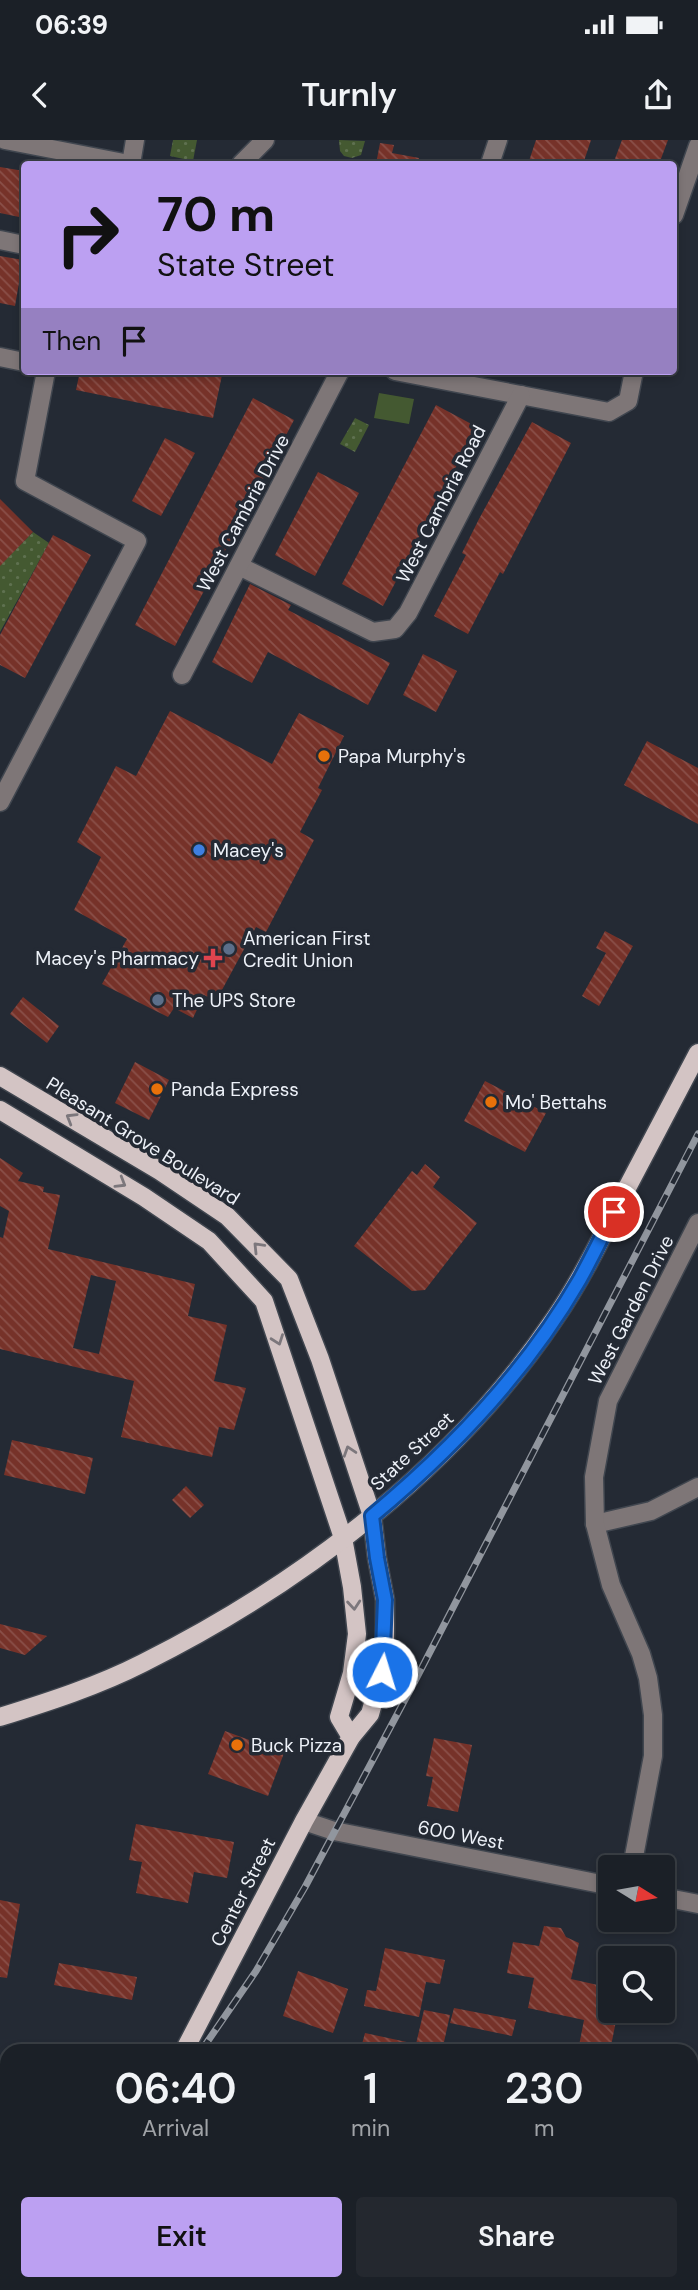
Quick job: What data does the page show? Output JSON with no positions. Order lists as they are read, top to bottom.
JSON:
{
  "streets": {
    "main road": ["Pleasant Grove Boulevard", "State Street", "Center Street"],
    "street": [
      "West Cambria Road",
      "West Cambria Drive",
      "West Garden Drive",
      "600 West"
    ]
  },
  "crossings": [
    ["West Cambria Road", "West Cambria Drive"],
    ["Pleasant Grove Boulevard", "State Street"],
    ["Pleasant Grove Boulevard", "Center Street"],
    ["State Street", "Center Street"],
    ["600 West", "Center Street"]
  ],
  "places": {
    "other": [
      "Papa Murphy's",
      "Macey's",
      "American First Credit Union",
      "The UPS Store",
      "Panda Express",
      "Mo' Bettahs",
      "Buck Pizza"
    ],
    "health": ["Macey's Pharmacy"]
  },
  "north": "right",
  "page": {
    "status": "06:39",
    "header": "Turnly",
    "turn": ["70 m", "State Street"],
    "then": "Then",
    "eta": [
      "06:40",
      "Arrival",
      "1",
      "min",
      "230",
      "m"
    ],
    "buttons": ["Exit", "Share"]
  }
}
